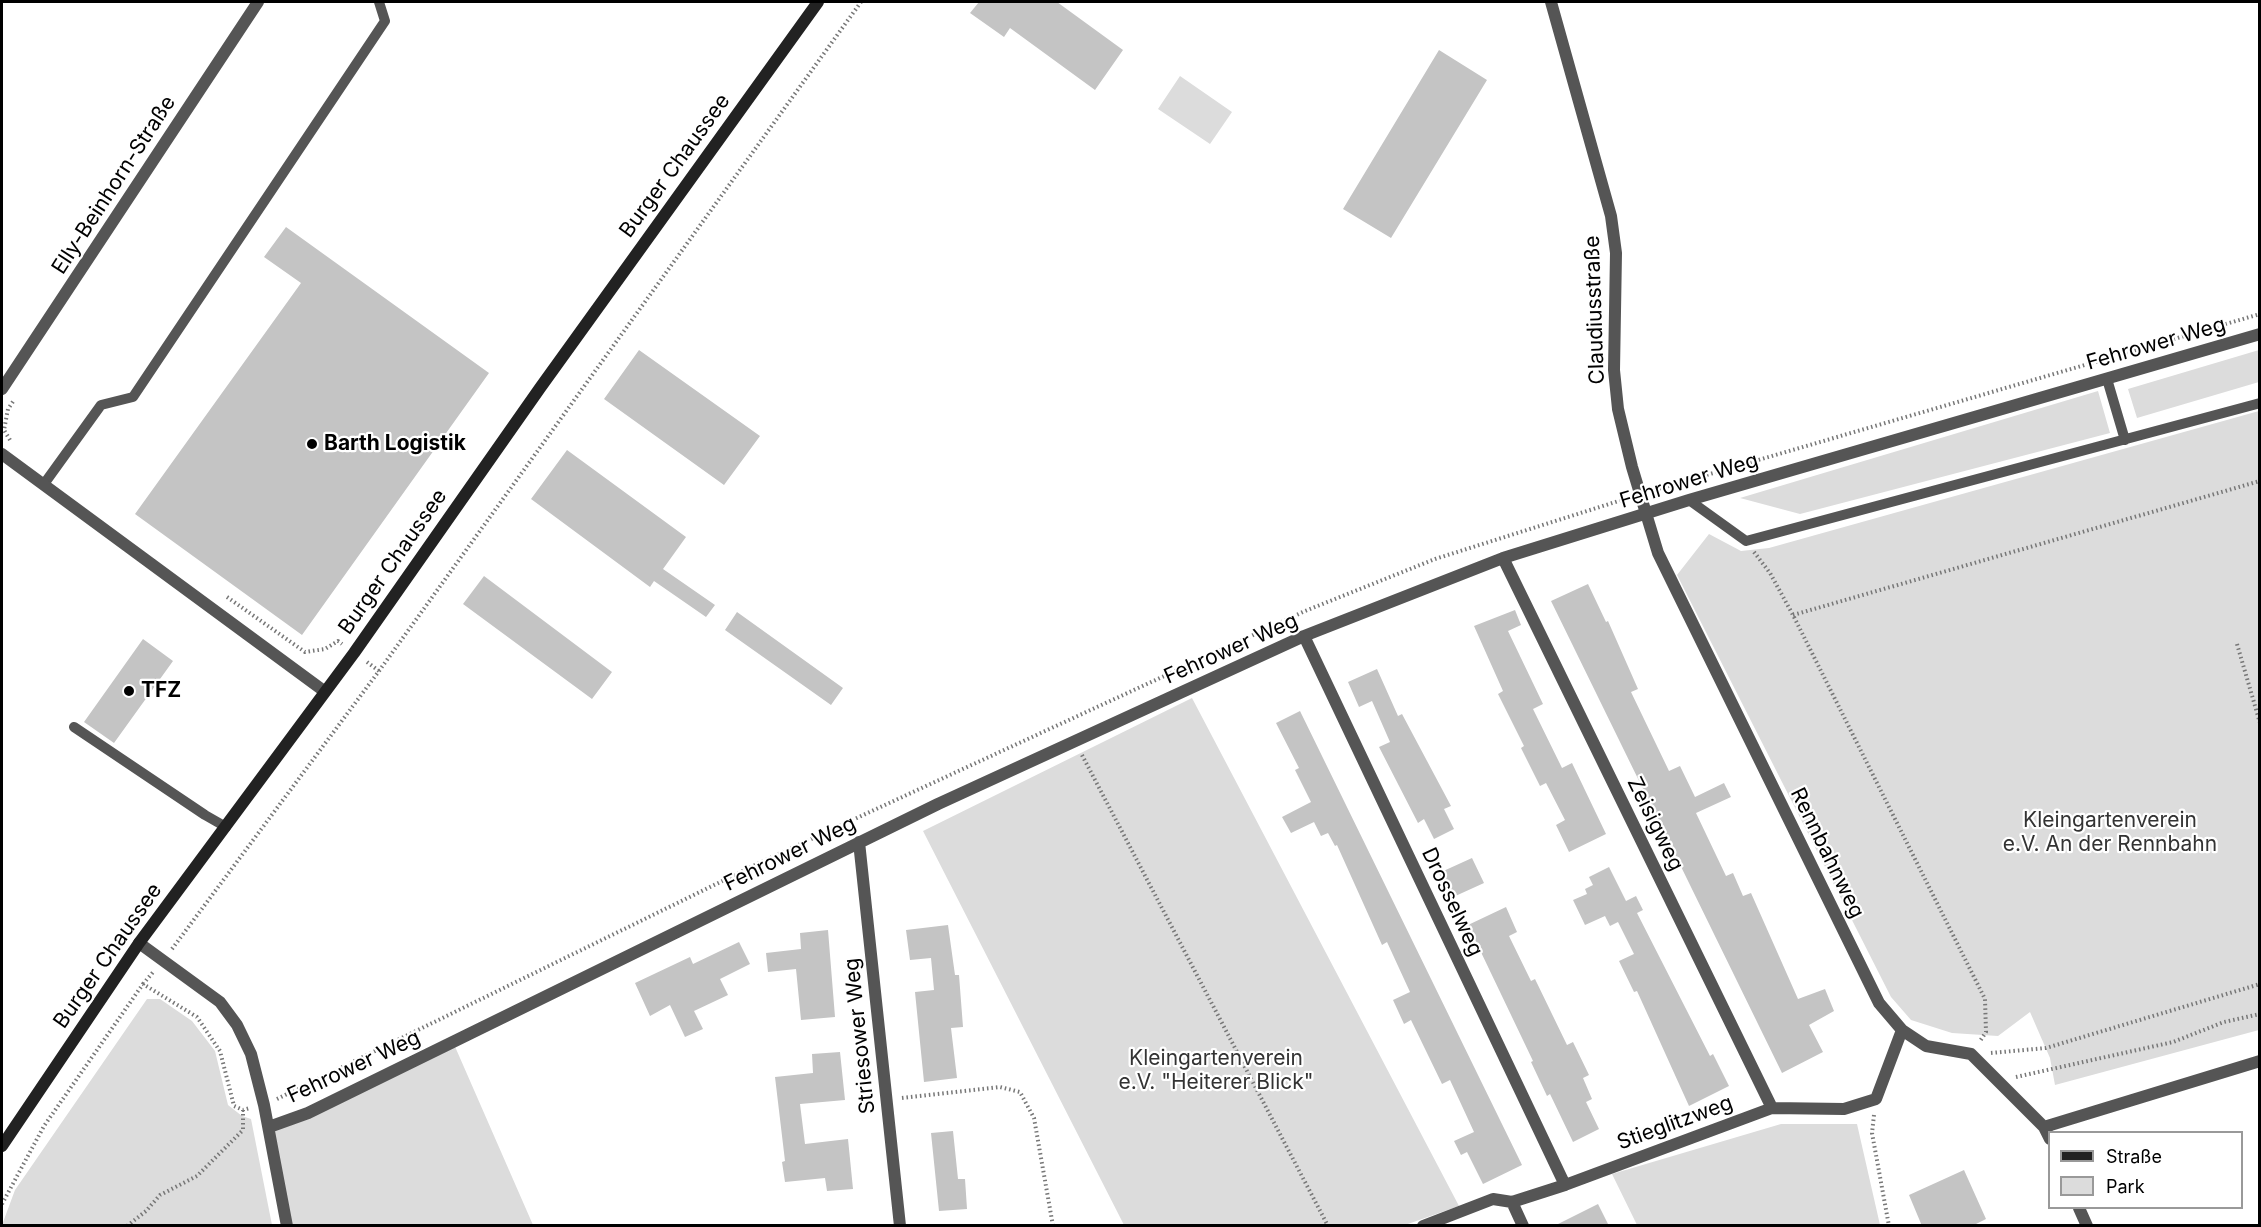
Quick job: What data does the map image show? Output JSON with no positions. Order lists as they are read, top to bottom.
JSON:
{
  "streets": {
    "main road": ["Burger Chaussee"],
    "street": [
      "Elly-Beinhorn-Straße",
      "Claudiusstraße",
      "Fehrower Weg",
      "Zeisigweg",
      "Rennbahnweg",
      "Drosselweg",
      "Striesower Weg",
      "Stieglitzweg"
    ]
  },
  "crossings": [
    ["Claudiusstraße", "Fehrower Weg"],
    ["Claudiusstraße", "Rennbahnweg"],
    ["Fehrower Weg", "Zeisigweg"],
    ["Fehrower Weg", "Rennbahnweg"],
    ["Fehrower Weg", "Drosselweg"],
    ["Fehrower Weg", "Striesower Weg"],
    ["Zeisigweg", "Stieglitzweg"],
    ["Drosselweg", "Stieglitzweg"]
  ],
  "parks": ["Kleingartenverein e.V. An der Rennbahn", "Kleingartenverein e.V. \"Heiterer Blick\""],
  "places": ["Barth Logistik", "TFZ"],
  "legend": ["Straße", "Park"]
}
